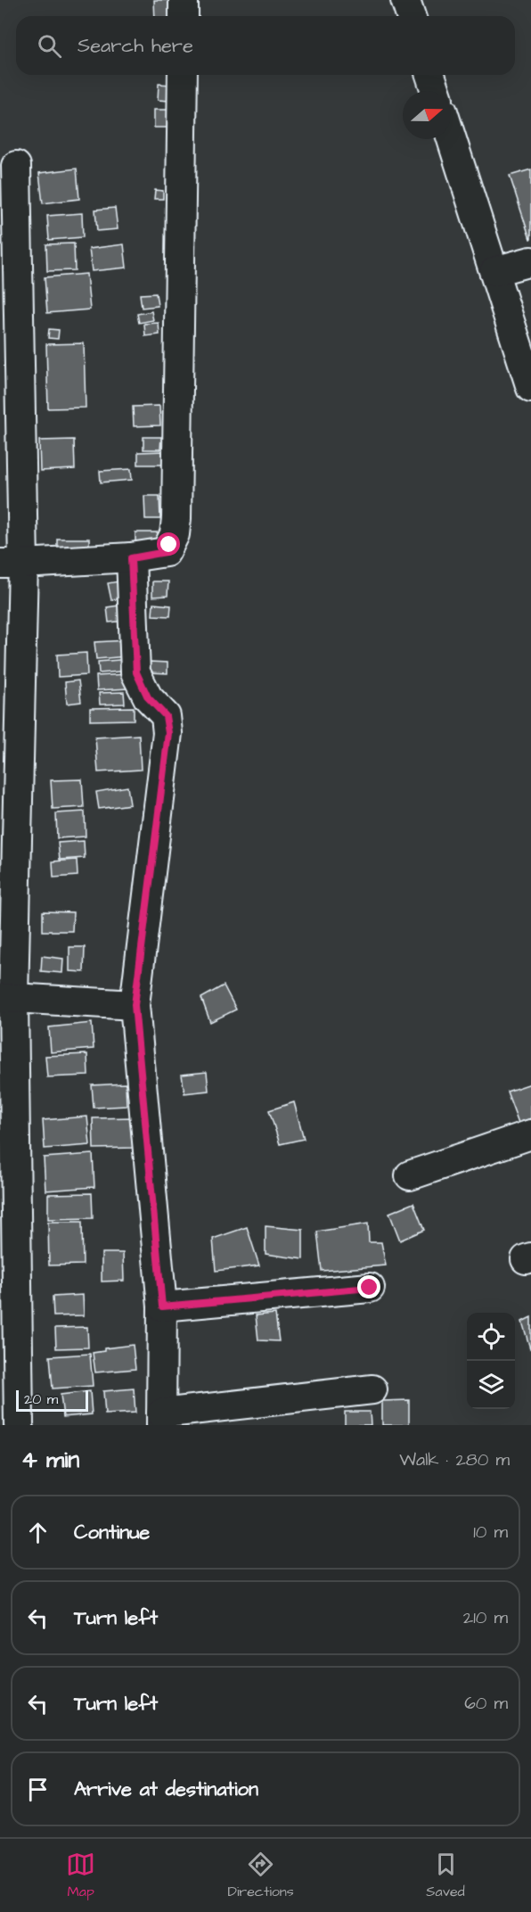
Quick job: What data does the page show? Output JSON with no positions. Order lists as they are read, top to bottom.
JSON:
{
  "scale_bar": "20 m",
  "north": "right",
  "page": {
    "search": "Search here",
    "scale": "20 m",
    "heading": ["4 min", "Walk · 280 m"],
    "list": [
      ["Continue", "10 m"],
      ["Turn left", "210 m"],
      ["Turn left", "60 m"],
      "Arrive at destination"
    ],
    "nav": ["Map", "Directions", "Saved"]
  }
}
